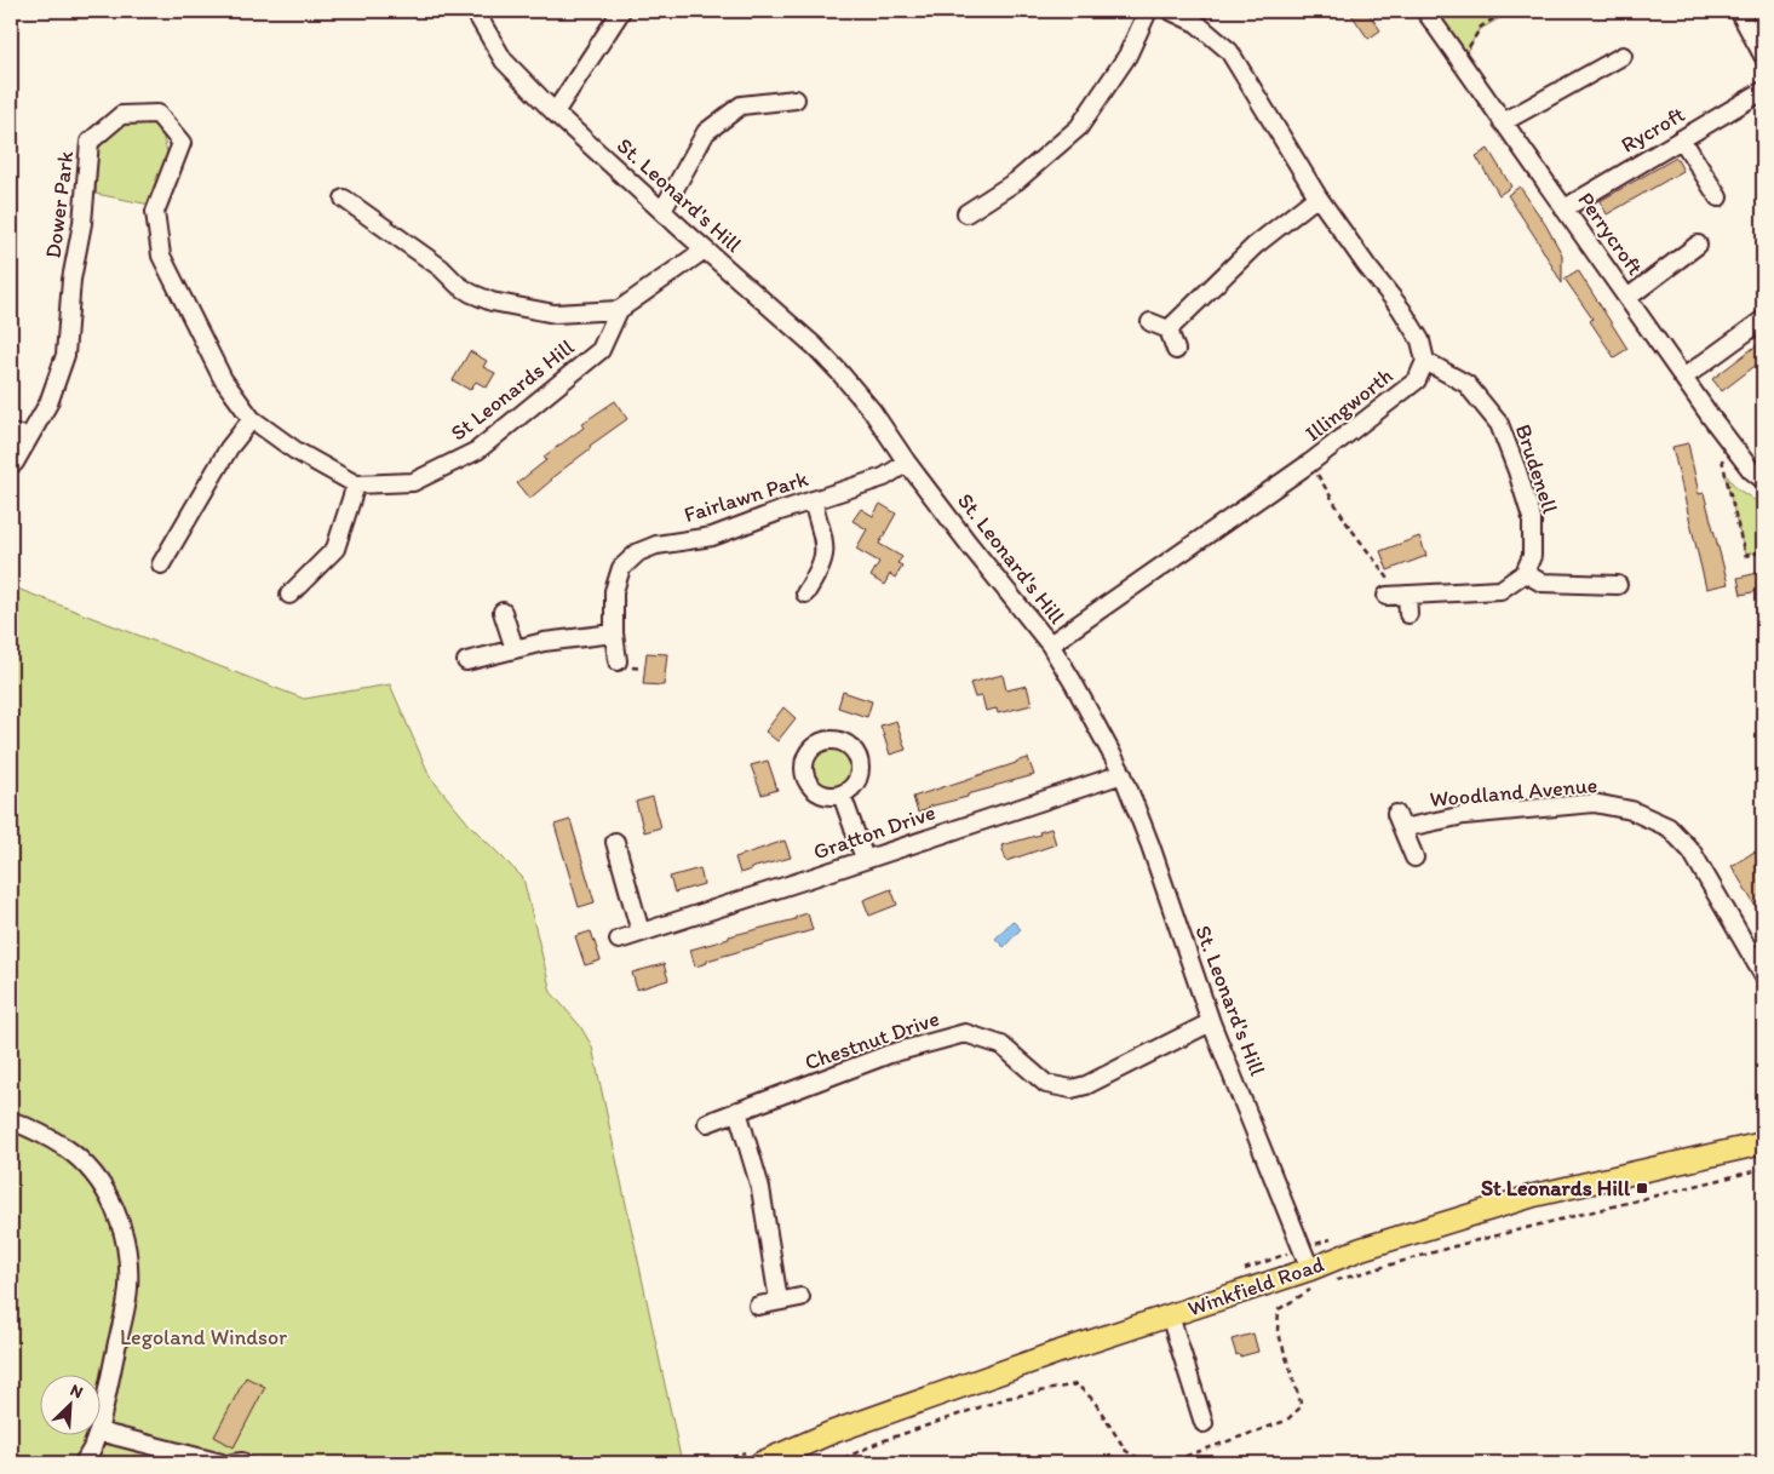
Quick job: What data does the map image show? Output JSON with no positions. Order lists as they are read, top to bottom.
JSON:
{
  "streets": {
    "main road": ["Winkfield Road"],
    "street": [
      "Rycroft",
      "St. Leonard's Hill",
      "Dower Park",
      "Perrycroft",
      "St Leonards Hill",
      "Illingworth",
      "Brudenell",
      "Fairlawn Park",
      "Woodland Avenue",
      "Gratton Drive",
      "Chestnut Drive"
    ]
  },
  "crossings": [
    ["Rycroft", "Perrycroft"],
    ["St. Leonard's Hill", "Illingworth"],
    ["St. Leonard's Hill", "Fairlawn Park"],
    ["St. Leonard's Hill", "Gratton Drive"],
    ["St. Leonard's Hill", "Chestnut Drive"],
    ["St. Leonard's Hill", "Winkfield Road"],
    ["Illingworth", "Brudenell"]
  ],
  "parks": ["Legoland Windsor"],
  "places": {
    "transit": ["St Leonards Hill"]
  },
  "north": "top right"
}
